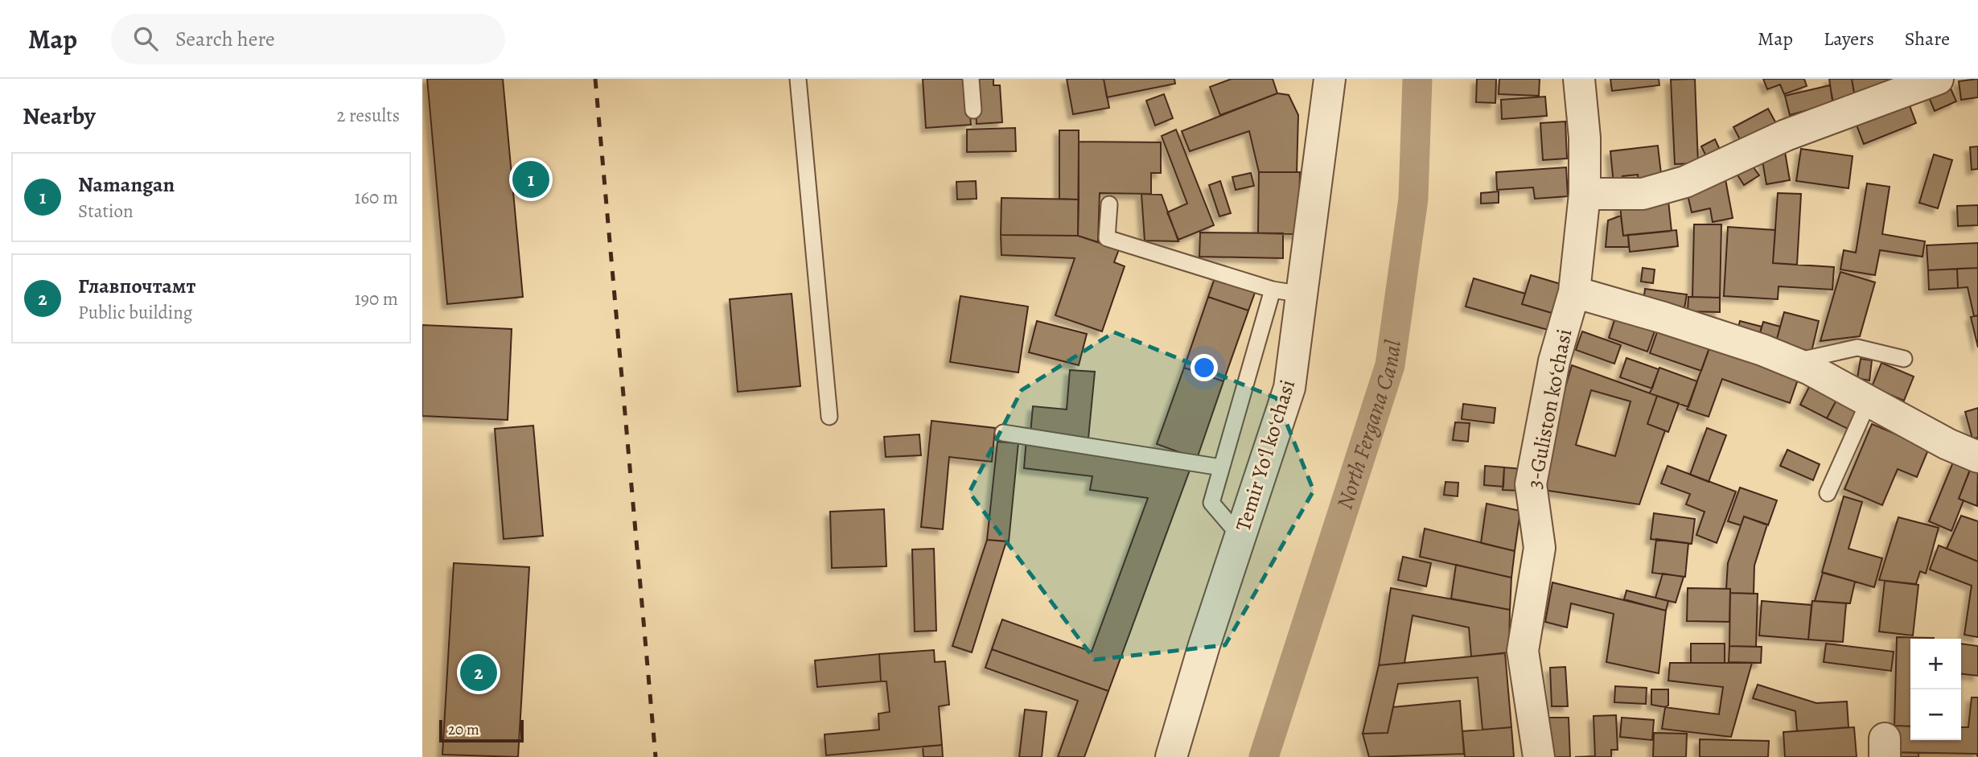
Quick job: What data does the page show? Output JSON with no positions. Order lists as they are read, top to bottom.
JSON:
{
  "streets": {
    "street": ["3-Guliston koʻchasi", "Temir Yoʻl koʻchasi"]
  },
  "water": ["North Fergana Canal"],
  "scale_bar": "20 m",
  "page": {
    "header": "Map",
    "search": "Search here",
    "nav": ["Map", "Layers", "Share"],
    "heading": ["Nearby", "2 results"],
    "list": [
      {
        "mark": "1",
        "name": "Namangan",
        "note": "Station",
        "value": "160 m"
      },
      {
        "mark": "2",
        "name": "Главпочтамт",
        "note": "Public building",
        "value": "190 m"
      }
    ],
    "pins": ["1", "2"],
    "map_buttons": ["+", "−"],
    "scale": "20 m"
  }
}
